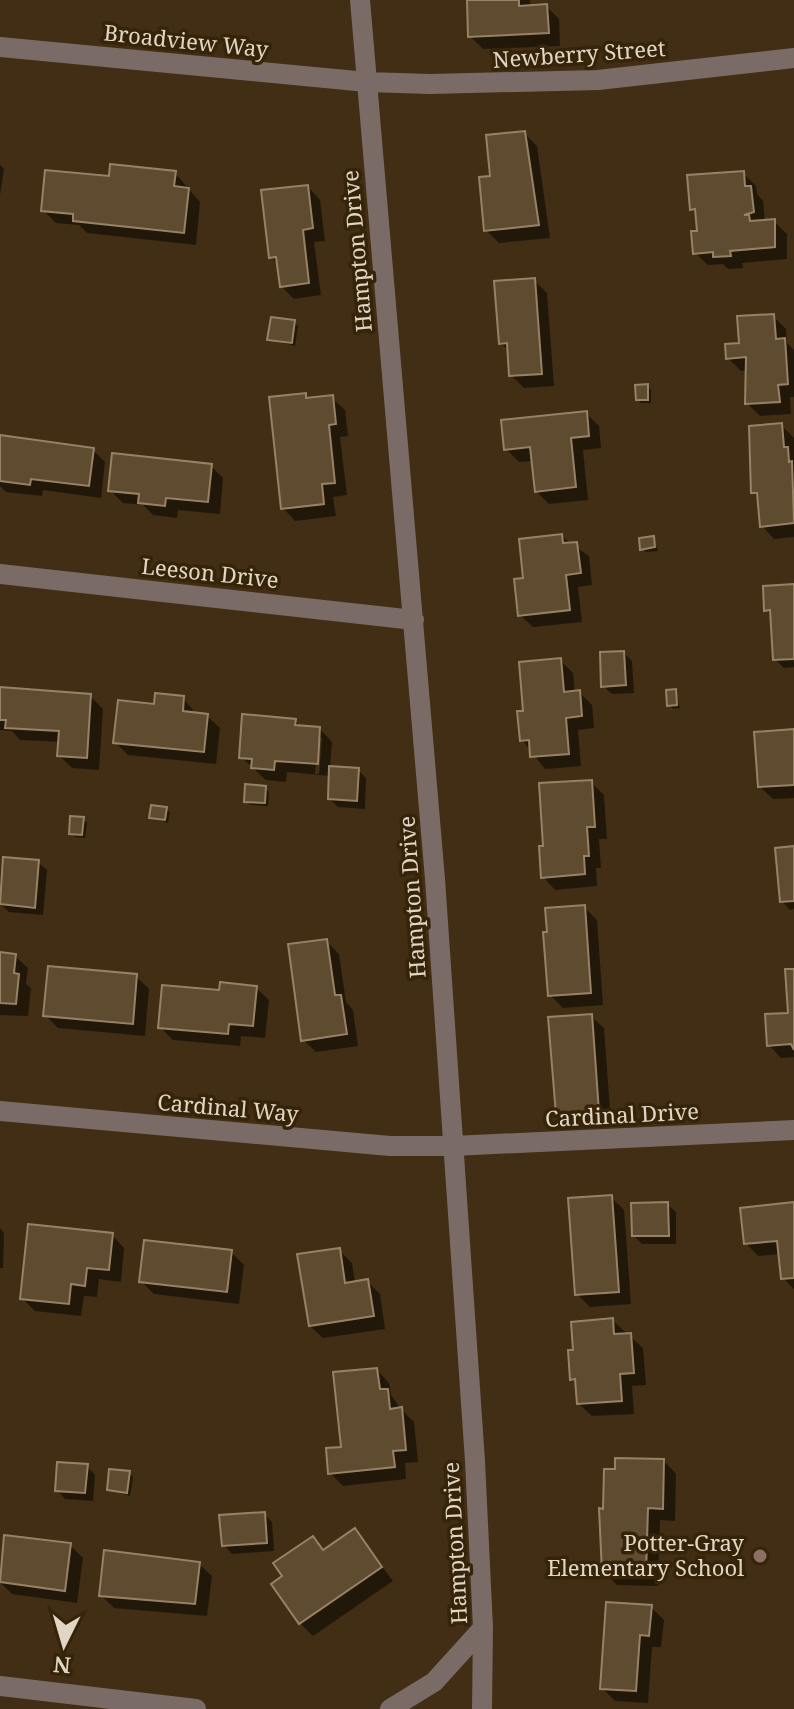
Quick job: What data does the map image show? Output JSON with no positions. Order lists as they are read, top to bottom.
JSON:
{
  "streets": {
    "street": [
      "Broadview Way",
      "Newberry Street",
      "Hampton Drive",
      "Leeson Drive",
      "Cardinal Way",
      "Cardinal Drive"
    ]
  },
  "crossings": [
    ["Broadview Way", "Newberry Street"],
    ["Broadview Way", "Hampton Drive"],
    ["Newberry Street", "Hampton Drive"],
    ["Hampton Drive", "Leeson Drive"],
    ["Hampton Drive", "Cardinal Way"],
    ["Hampton Drive", "Cardinal Drive"],
    ["Cardinal Way", "Cardinal Drive"]
  ],
  "places": ["Potter-Gray Elementary School"],
  "north": "bottom"
}
